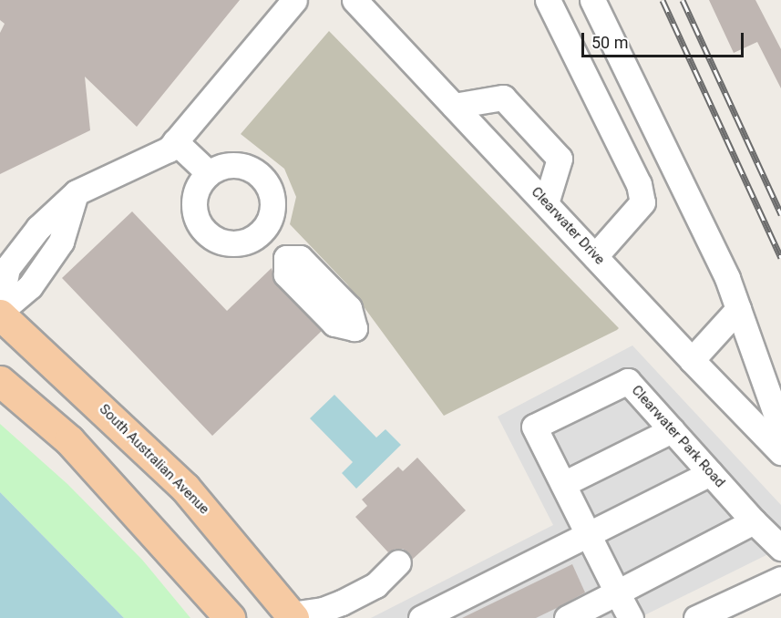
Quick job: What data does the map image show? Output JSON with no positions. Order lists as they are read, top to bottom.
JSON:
{
  "streets": {
    "main road": ["South Australian Avenue"],
    "street": ["Clearwater Drive", "Clearwater Park Road"]
  },
  "scale_bar": "50 m"
}
